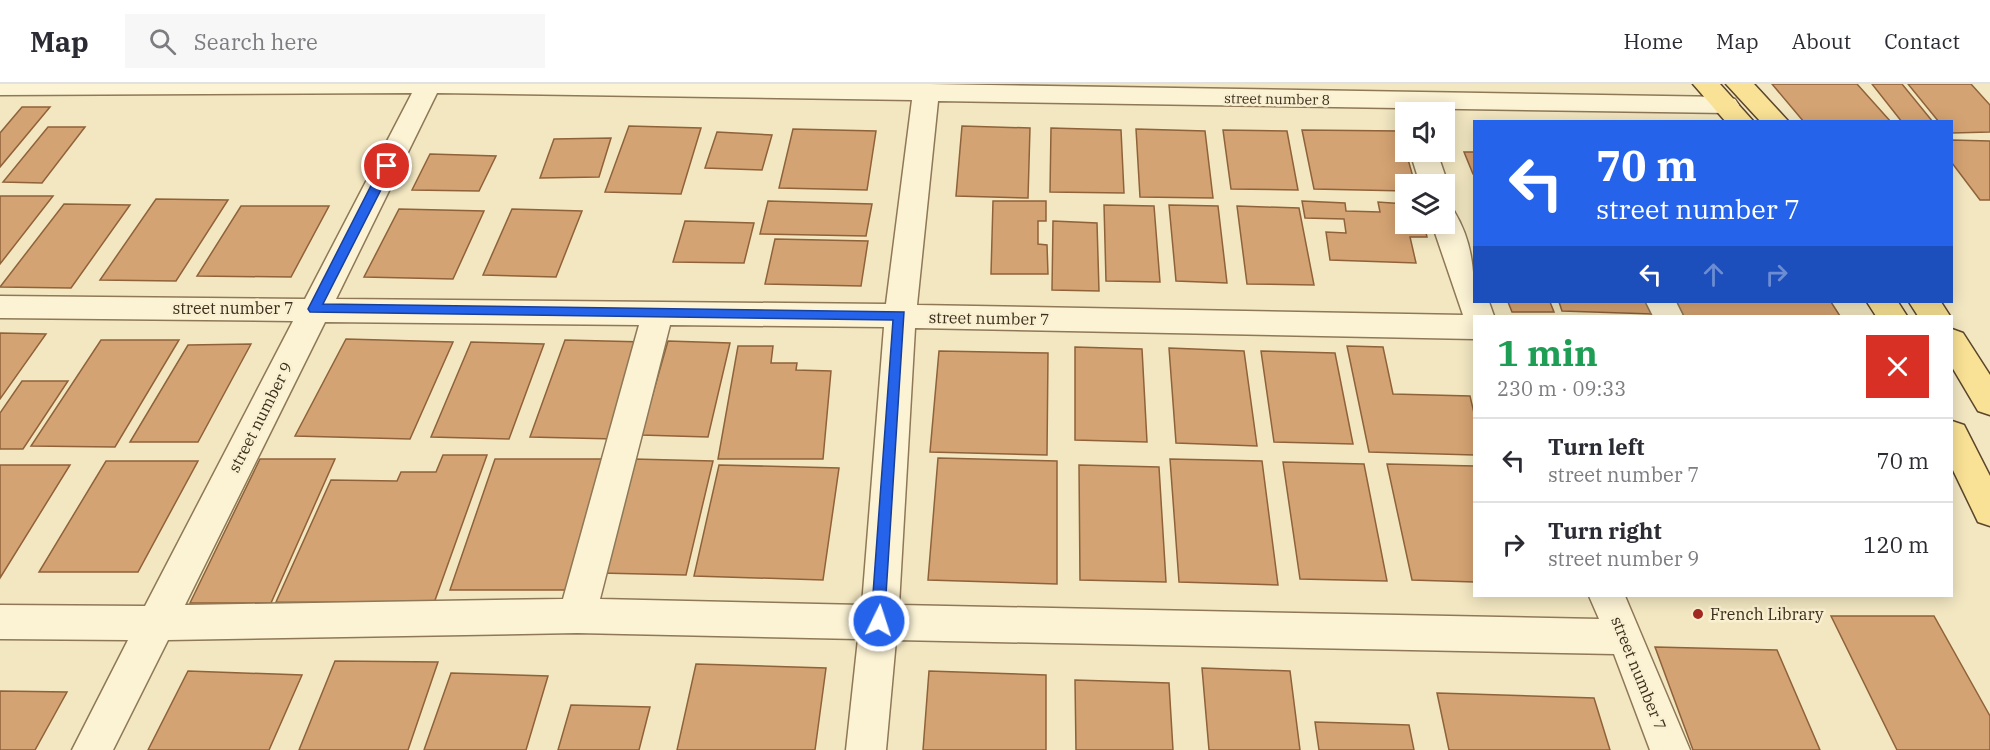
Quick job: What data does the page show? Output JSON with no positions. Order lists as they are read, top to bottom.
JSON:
{
  "streets": {
    "street": ["street number 8", "street number 7", "street number 9"]
  },
  "crossings": [
    ["street number 8", "street number 9"],
    ["street number 7", "street number 9"]
  ],
  "places": ["French Library"],
  "page": {
    "header": "Map",
    "search": "Search here",
    "nav": [
      "Home",
      "Map",
      "About",
      "Contact"
    ],
    "turn": ["70 m", "street number 7"],
    "heading": ["1 min", "230 m · 09:33"],
    "list": [
      {
        "name": "Turn left",
        "note": "street number 7",
        "value": "70 m"
      },
      {
        "name": "Turn right",
        "note": "street number 9",
        "value": "120 m"
      }
    ]
  }
}
